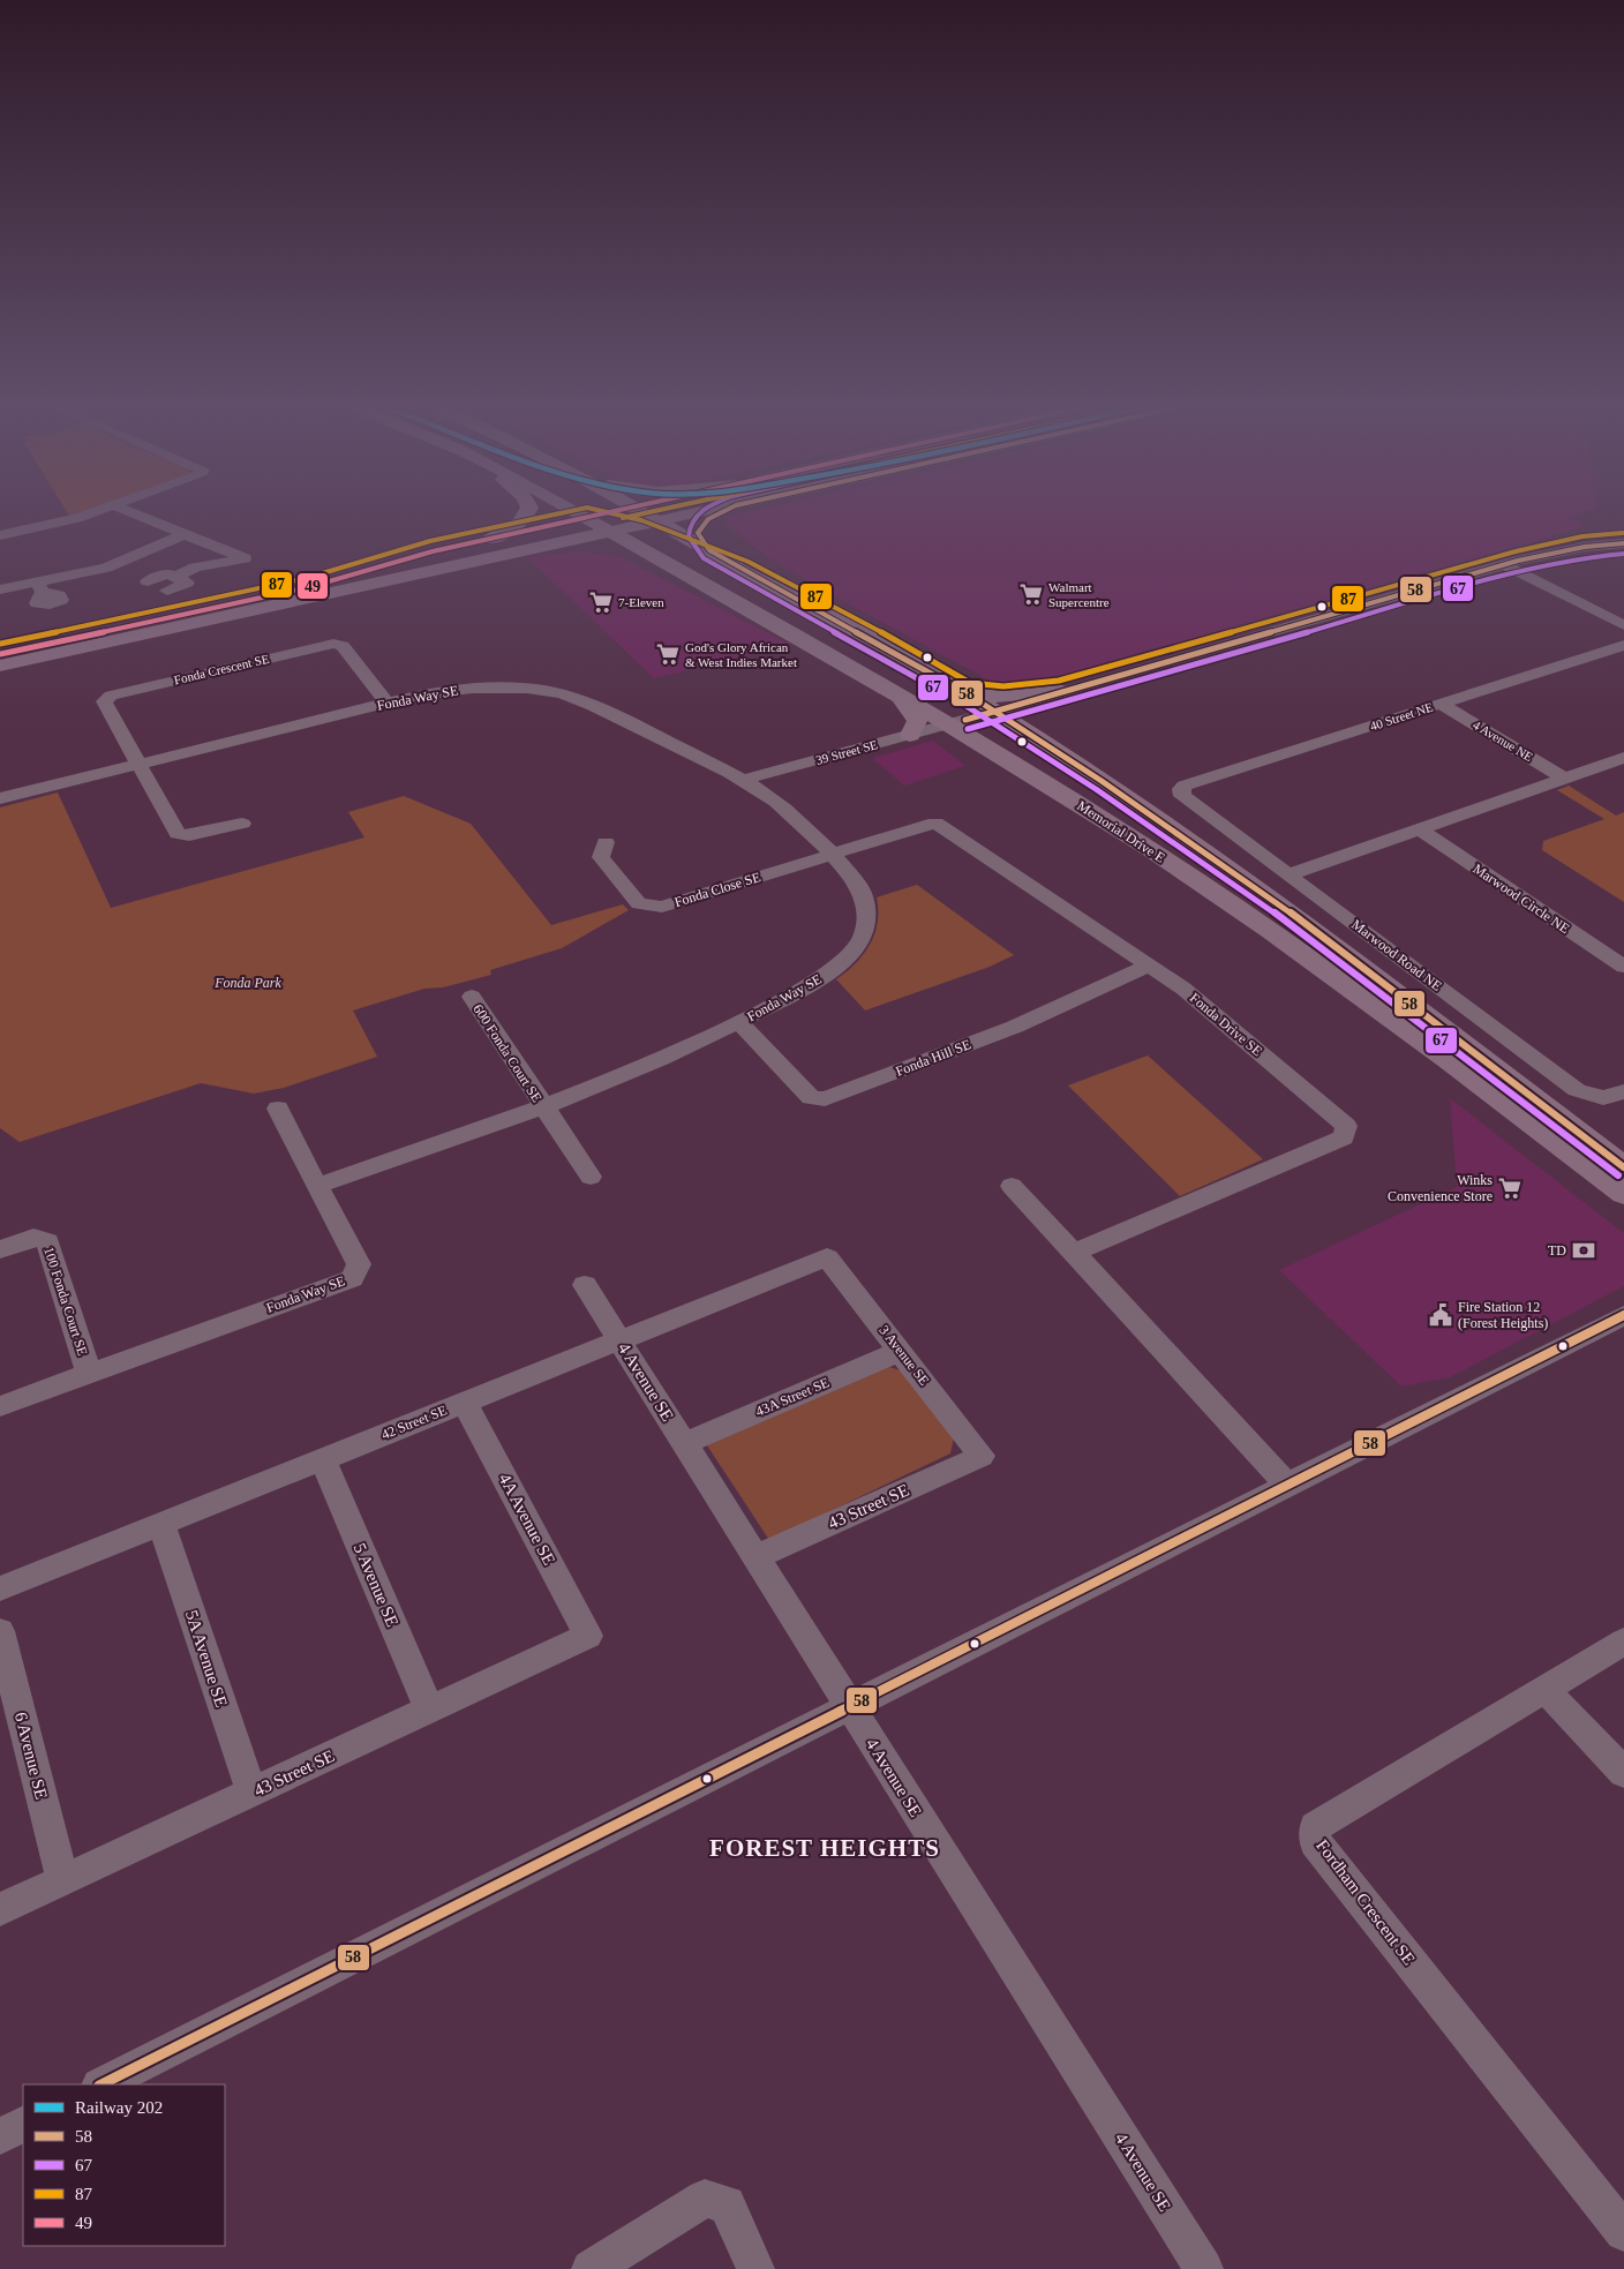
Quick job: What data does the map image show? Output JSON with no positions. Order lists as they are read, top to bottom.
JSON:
{
  "streets": {
    "main road": ["Memorial Drive E"],
    "street": [
      "Fonda Crescent SE",
      "Fonda Way SE",
      "40 Street NE",
      "4 Avenue NE",
      "39 Street SE",
      "Fonda Close SE",
      "Marwood Circle NE",
      "Marwood Road NE",
      "Fonda Drive SE",
      "600 Fonda Court SE",
      "Fonda Hill SE",
      "100 Fonda Court SE",
      "3 Avenue SE",
      "4 Avenue SE",
      "43A Street SE",
      "42 Street SE",
      "43 Street SE",
      "4A Avenue SE",
      "5 Avenue SE",
      "5A Avenue SE",
      "6 Avenue SE",
      "Fordham Crescent SE"
    ]
  },
  "crossings": [
    ["Fonda Crescent SE", "Fonda Way SE"],
    ["Fonda Way SE", "39 Street SE"],
    ["Fonda Way SE", "Fonda Close SE"],
    ["Fonda Way SE", "Fonda Drive SE"],
    ["Fonda Way SE", "600 Fonda Court SE"],
    ["Fonda Way SE", "Fonda Hill SE"],
    ["Fonda Way SE", "100 Fonda Court SE"],
    ["40 Street NE", "4 Avenue NE"],
    ["40 Street NE", "Marwood Road NE"],
    ["39 Street SE", "Memorial Drive E"],
    ["Fonda Close SE", "Fonda Drive SE"],
    ["Fonda Drive SE", "Fonda Hill SE"],
    ["3 Avenue SE", "43A Street SE"],
    ["3 Avenue SE", "42 Street SE"],
    ["3 Avenue SE", "43 Street SE"],
    ["4 Avenue SE", "43A Street SE"],
    ["4 Avenue SE", "42 Street SE"],
    ["4 Avenue SE", "43 Street SE"],
    ["42 Street SE", "4A Avenue SE"],
    ["42 Street SE", "5 Avenue SE"],
    ["42 Street SE", "5A Avenue SE"],
    ["43 Street SE", "4A Avenue SE"],
    ["43 Street SE", "5 Avenue SE"],
    ["43 Street SE", "5A Avenue SE"],
    ["43 Street SE", "6 Avenue SE"]
  ],
  "districts": ["FOREST HEIGHTS"],
  "parks": ["Fonda Park"],
  "places": {
    "supermarket": [
      "Walmart Supercentre",
      "7-Eleven",
      "God's Glory African & West Indies Market",
      "Winks Convenience Store"
    ],
    "bank": ["TD"],
    "public building": ["Fire Station 12 (Forest Heights)"]
  },
  "lines": [
    "transit line 58",
    "transit line 67",
    "transit line 87",
    "transit line 49"
  ],
  "legend": [
    "Railway 202",
    "58",
    "67",
    "87",
    "49"
  ]
}
